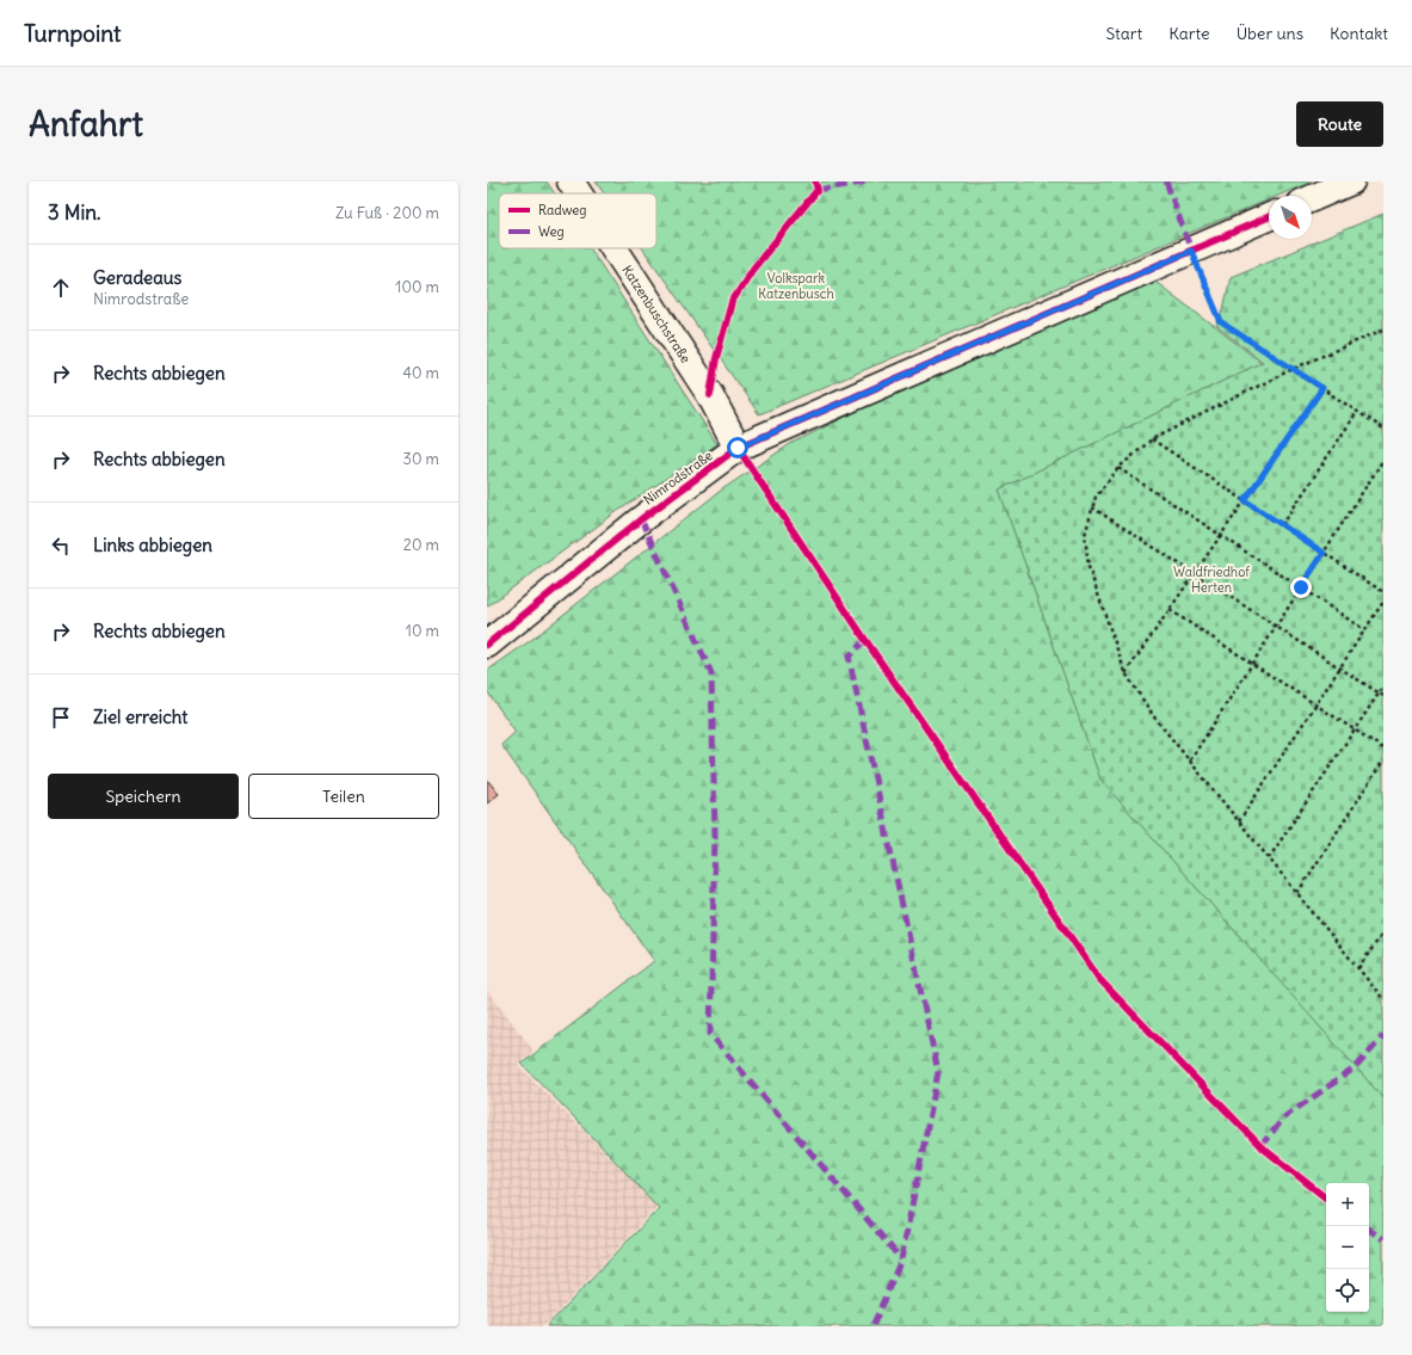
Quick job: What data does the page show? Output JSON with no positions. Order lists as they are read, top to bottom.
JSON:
{
  "streets": {
    "street": ["Katzenbuschstraße", "Nimrodstraße"]
  },
  "crossings": [
    ["Katzenbuschstraße", "Nimrodstraße"]
  ],
  "parks": ["Volkspark Katzenbusch", "Waldfriedhof Herten"],
  "legend": ["Radweg", "Weg"],
  "north": "bottom right",
  "page": {
    "header": "Turnpoint",
    "nav": [
      "Start",
      "Karte",
      "Über uns",
      "Kontakt"
    ],
    "buttons": [
      "Route",
      ["Speichern", "Teilen"]
    ],
    "title": "Anfahrt",
    "heading": ["3 Min.", "Zu Fuß · 200 m"],
    "list": [
      ["Geradeaus", "Nimrodstraße", "100 m"],
      ["Rechts abbiegen", "40 m"],
      ["Rechts abbiegen", "30 m"],
      ["Links abbiegen", "20 m"],
      ["Rechts abbiegen", "10 m"],
      "Ziel erreicht"
    ],
    "map_buttons": ["+", "−"]
  }
}
